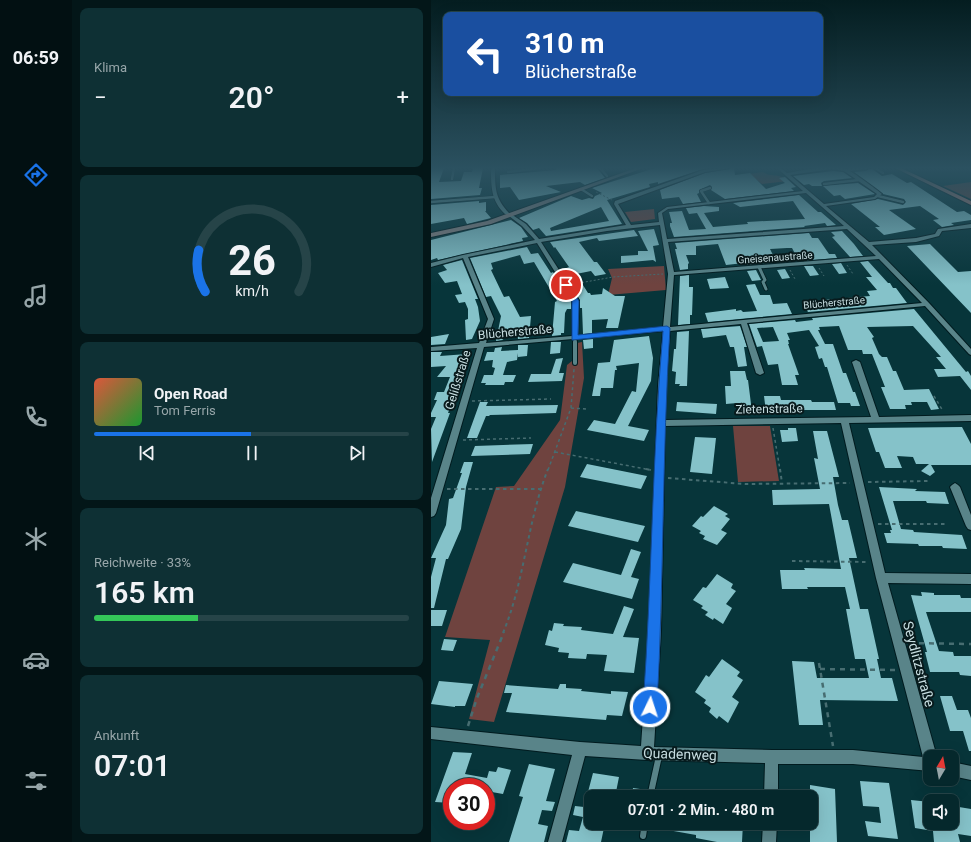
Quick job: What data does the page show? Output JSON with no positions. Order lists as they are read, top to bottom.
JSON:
{
  "streets": {
    "street": [
      "Gneisenaustraße",
      "Blücherstraße",
      "Gelißstraße",
      "Zietenstraße",
      "Seydlitzstraße",
      "Quadenweg"
    ]
  },
  "crossings": [
    ["Blücherstraße", "Gelißstraße"],
    ["Zietenstraße", "Seydlitzstraße"]
  ],
  "north": "top",
  "page": {
    "tabs": "06:59",
    "tile": [
      "Klima",
      ["Reichweite · 33%", "165 km"],
      ["Ankunft", "07:01"]
    ],
    "turn": ["310 m", "Blücherstraße"],
    "heat": ["−", "20°", "+"],
    "song": ["Open Road", "Tom Ferris"],
    "limit": "30",
    "trip": "07:01 · 2 Min. · 480 m",
    "gauge": ["26", "km/h"]
  }
}
